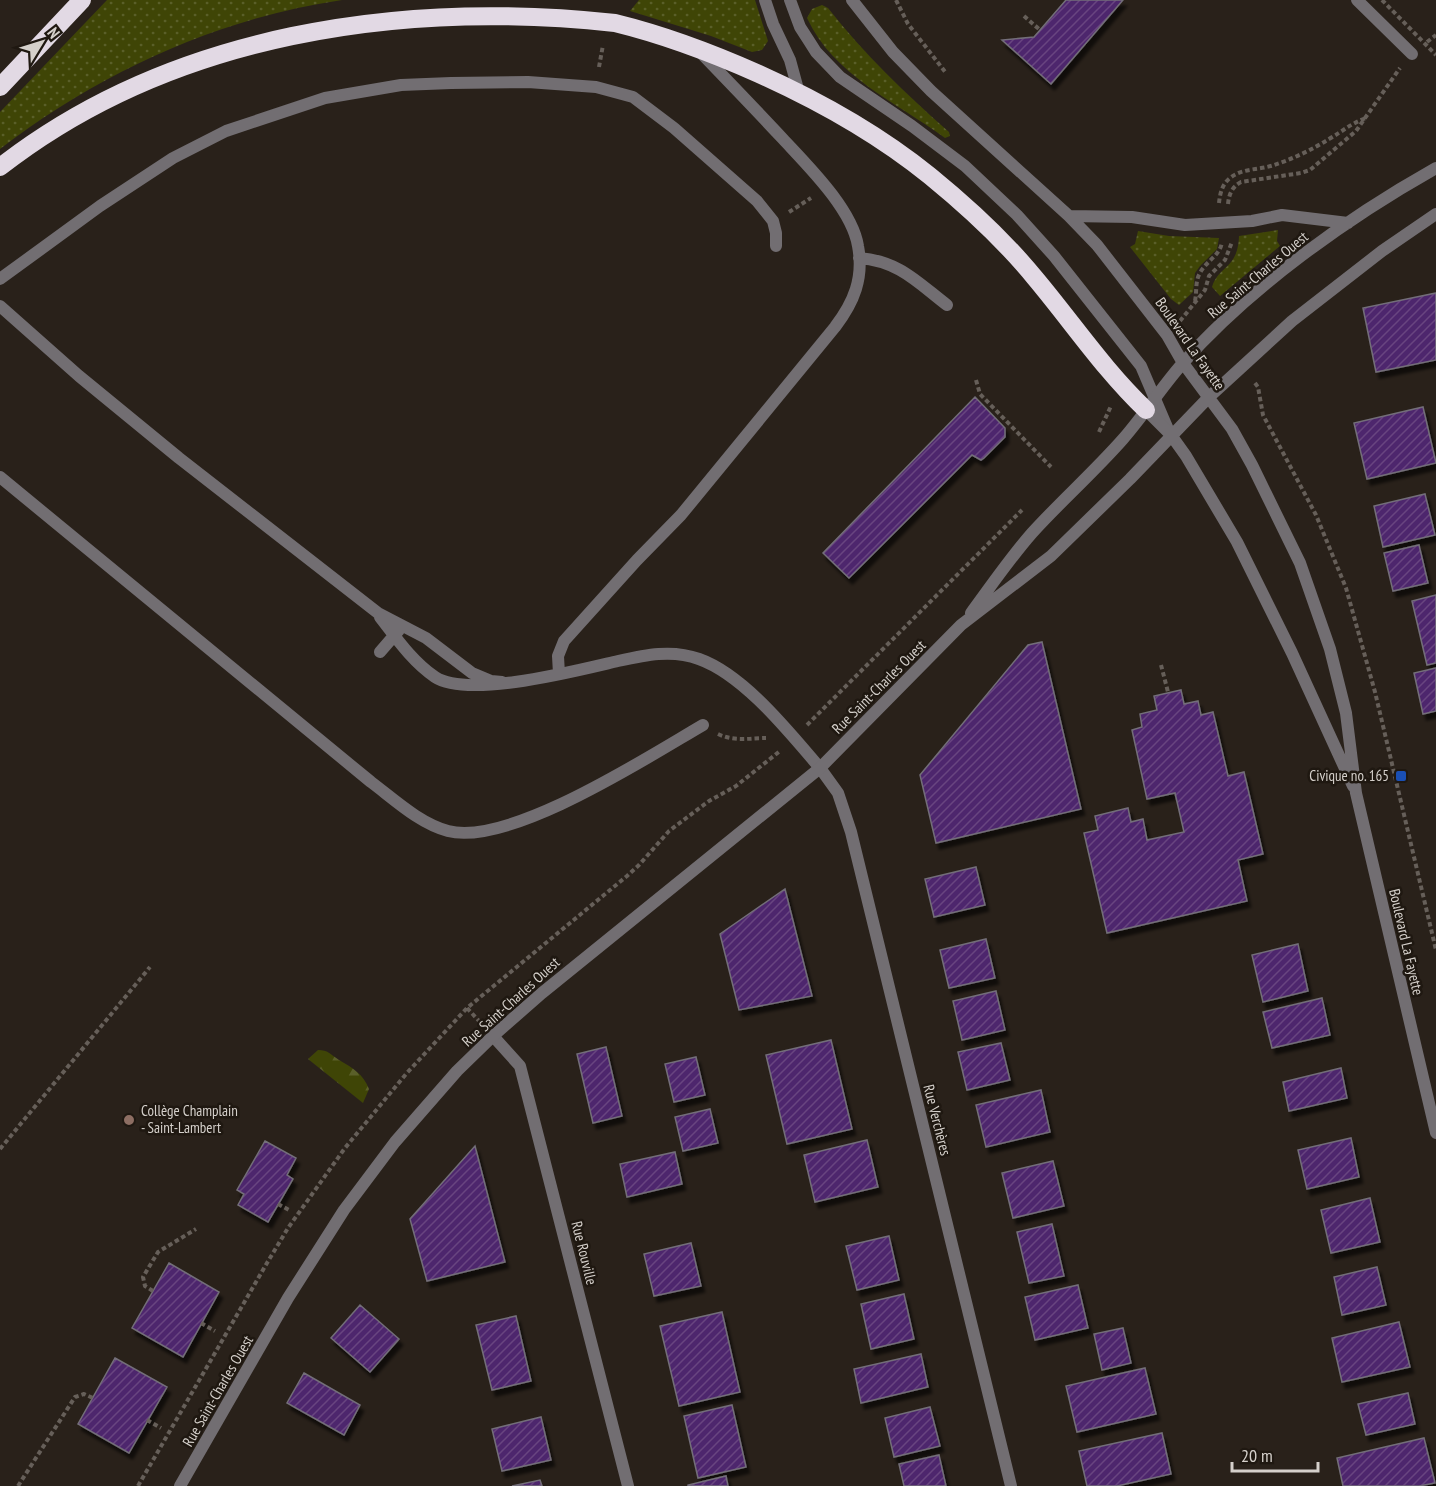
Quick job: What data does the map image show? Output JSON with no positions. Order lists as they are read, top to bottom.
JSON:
{
  "streets": {
    "street": [
      "Rue Saint-Charles Ouest",
      "Boulevard La Fayette",
      "Rue Verchères",
      "Rue Rouville"
    ]
  },
  "crossings": [
    ["Rue Saint-Charles Ouest", "Boulevard La Fayette"],
    ["Rue Saint-Charles Ouest", "Rue Verchères"],
    ["Rue Saint-Charles Ouest", "Rue Rouville"]
  ],
  "places": {
    "transit": ["Civique no. 165"],
    "other": ["Collège Champlain - Saint-Lambert"]
  },
  "scale_bar": "20 m",
  "north": "top right"
}
